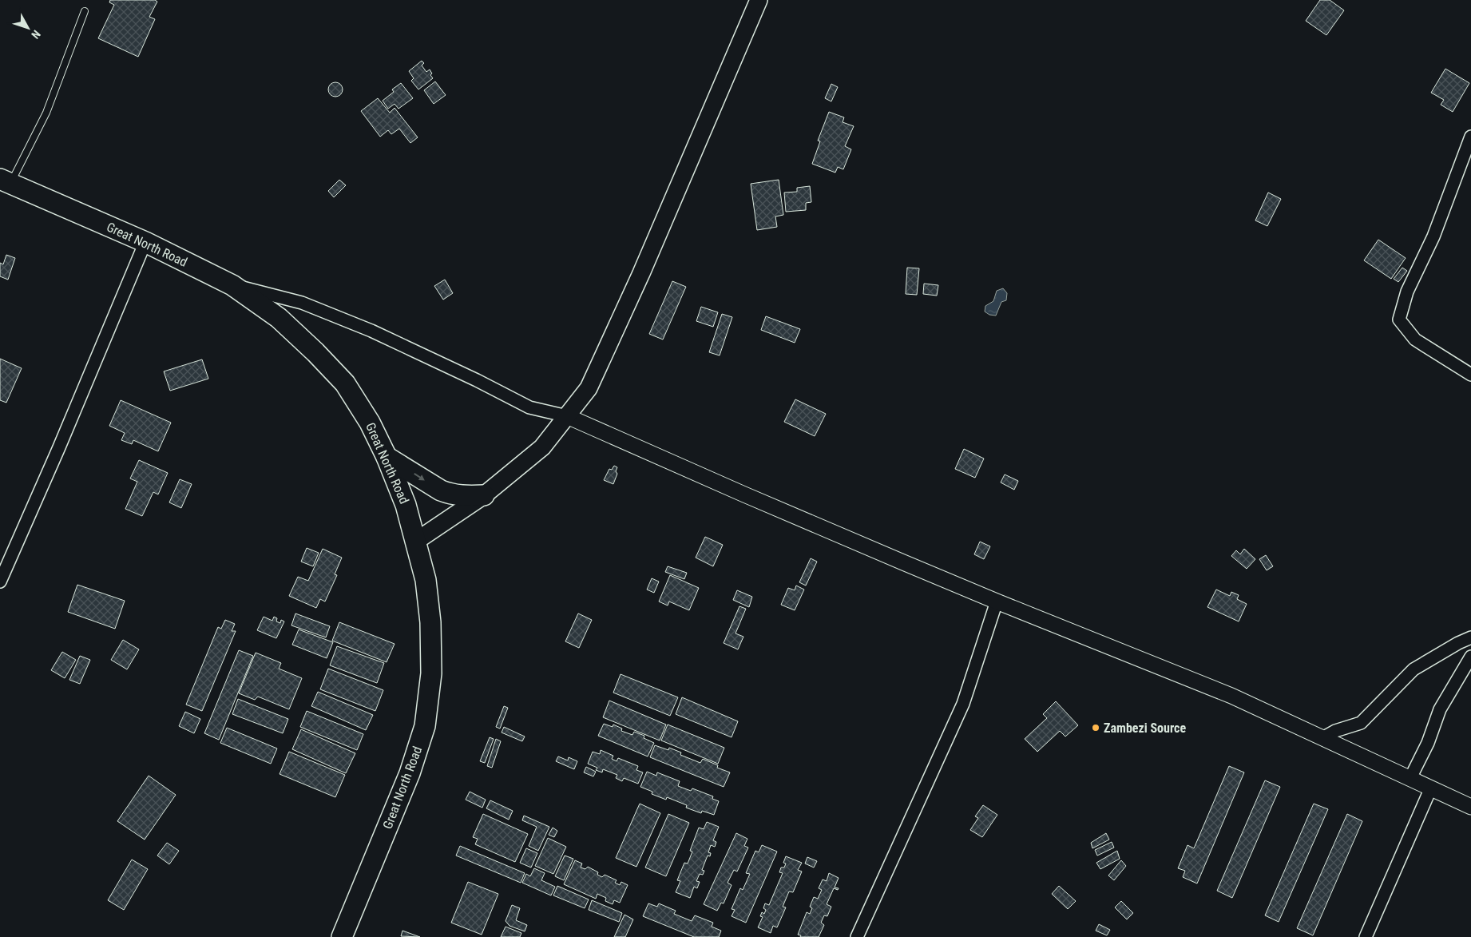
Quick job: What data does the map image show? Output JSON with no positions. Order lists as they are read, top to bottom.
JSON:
{
  "streets": {
    "highway": ["Great North Road"]
  },
  "places": ["Zambezi Source"],
  "north": "bottom right"
}
